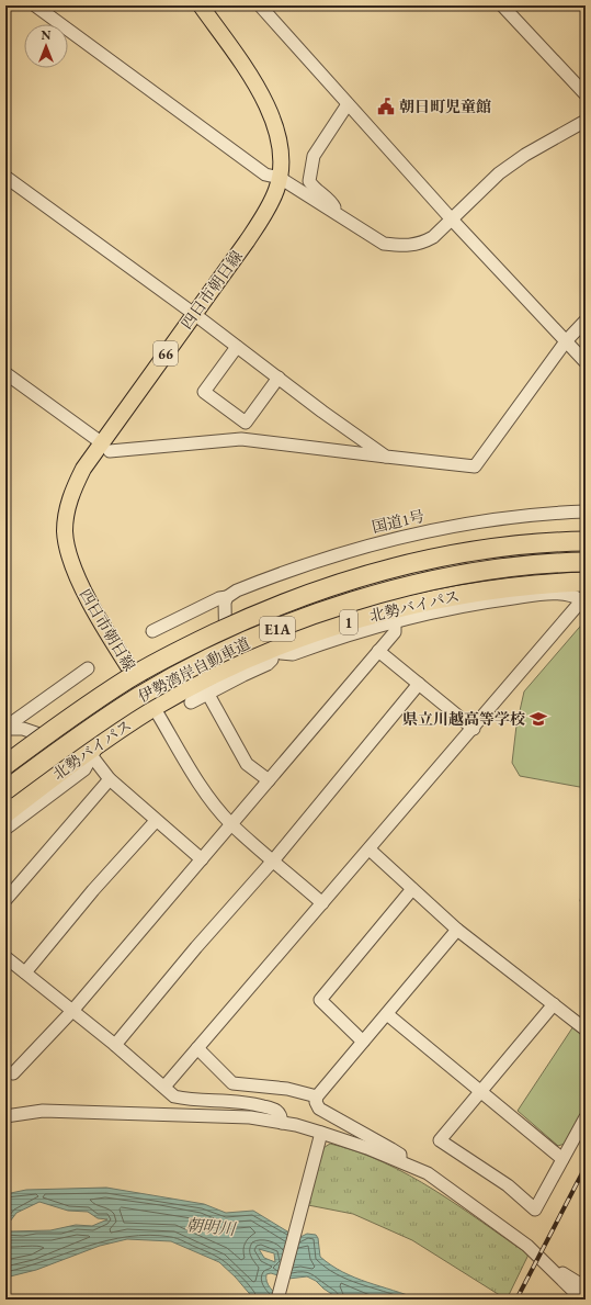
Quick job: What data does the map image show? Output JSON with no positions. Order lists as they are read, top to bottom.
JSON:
{
  "streets": {
    "highway": [
      "北勢バイパス",
      "1",
      "E1A",
      "伊勢湾岸自動車道"
    ],
    "main road": ["四日市朝日線", "66"],
    "street": ["国道1号"]
  },
  "crossings": [
    ["四日市朝日線", "北勢バイパス"]
  ],
  "water": ["朝明川"],
  "places": {
    "public building": ["朝日町児童館"],
    "school or university": ["県立川越高等学校"]
  },
  "north": "top"
}
